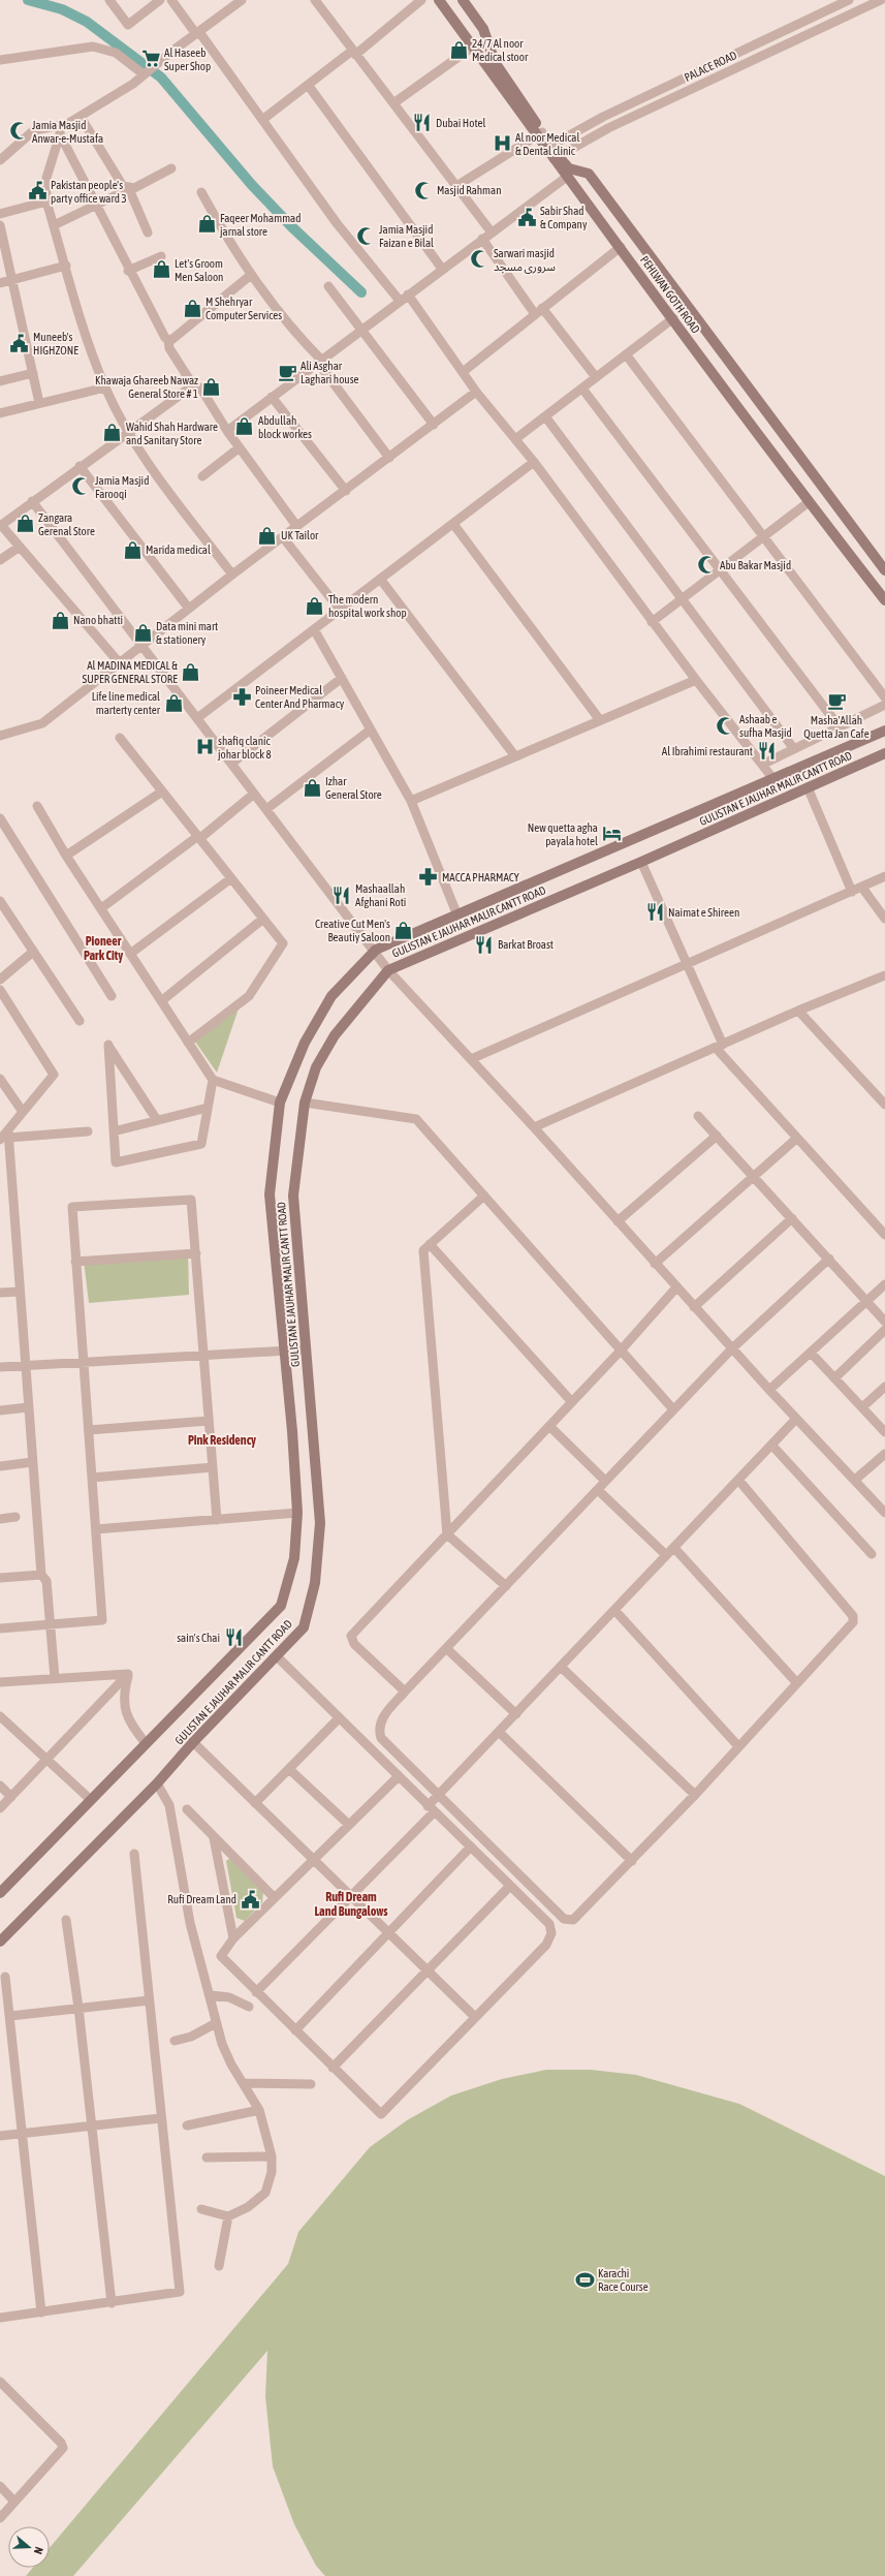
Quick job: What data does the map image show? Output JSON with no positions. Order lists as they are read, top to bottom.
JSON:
{
  "streets": {
    "main road": ["PEHLWAN GOTH ROAD", "GULISTAN E JAUHAR MALIR CANTT ROAD"],
    "street": ["PALACE ROAD"]
  },
  "crossings": [
    ["PALACE ROAD", "PEHLWAN GOTH ROAD"]
  ],
  "districts": ["Pioneer Park City", "Pink Residency", "Rufi Dream Land Bungalows"],
  "places": {
    "shop": [
      "24/7 Al noor Medical stoor",
      "Faqeer Mohammad jarnal store",
      "Let's Groom Men Saloon",
      "M Shehryar Computer Services",
      "Khawaja Ghareeb Nawaz General Store # 1",
      "Abdullah block workes",
      "Wahid Shah Hardware and Sanitary Store",
      "Zangara Gerenal Store",
      "UK Tailor",
      "Marida medical",
      "The modern hospital work shop",
      "Nano bhatti",
      "Data mini mart & stationery",
      "Al MADINA MEDICAL & SUPER GENERAL STORE",
      "Life line medical marterty center",
      "Izhar General Store",
      "Creative Cut Men's Beautiy Saloon"
    ],
    "supermarket": ["Al Haseeb Super Shop"],
    "restaurant": [
      "Dubai Hotel",
      "Al Ibrahimi restaurant",
      "Mashaallah Afghani Roti",
      "Naimat e Shireen",
      "Barkat Broast",
      "sain's Chai"
    ],
    "mosque": [
      "Jamia Masjid Anwar-e-Mustafa",
      "Masjid Rahman",
      "Jamia Masjid Faizan e Bilal",
      "Sarwari masjid سروری مسجد",
      "Jamia Masjid Farooqi",
      "Abu Bakar Masjid",
      "Ashaab e sufha Masjid"
    ],
    "hospital": ["Al noor Medical & Dental clinic", "shafiq clanic johar block 8"],
    "public building": [
      "Pakistan people's party office ward 3",
      "Sabir Shad & Company",
      "Muneeb's HIGHZONE",
      "Rufi Dream Land"
    ],
    "cafe": ["Ali Asghar Laghari house", "Masha'Allah Quetta Jan Cafe"],
    "pharmacy": ["Poineer Medical Center And Pharmacy", "MACCA PHARMACY"],
    "hotel": ["New quetta agha payala hotel"],
    "sports": ["Karachi Race Course"]
  },
  "north": "right"
}
